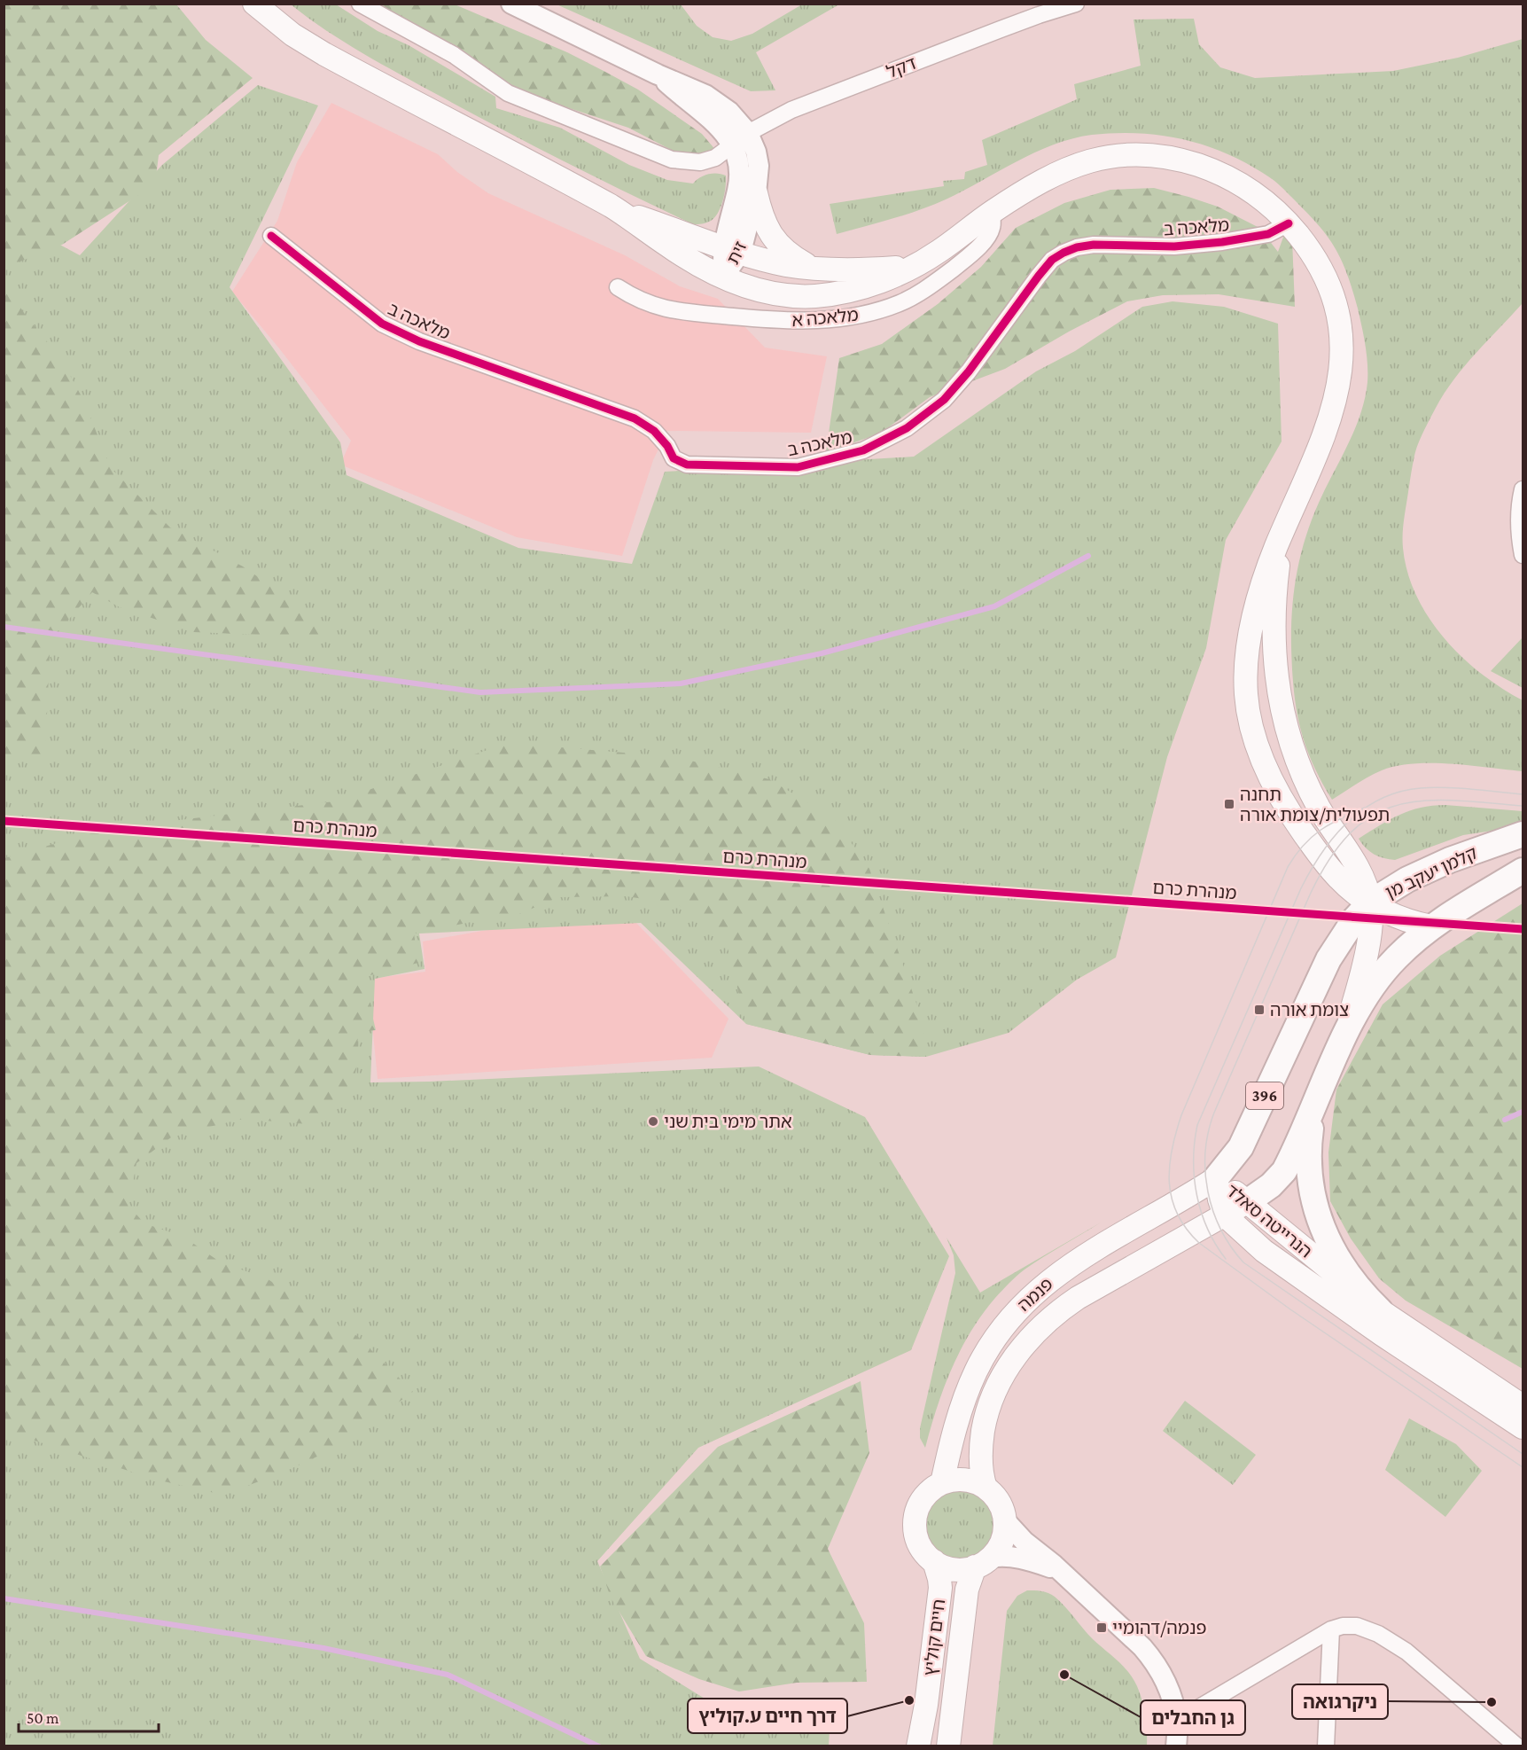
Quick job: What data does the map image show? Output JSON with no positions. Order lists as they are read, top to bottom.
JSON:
{
  "streets": {
    "main road": [
      "קלמן יעקב מן",
      "396",
      "הנרייטה סאלד",
      "פנמה",
      "חיים קוליץ"
    ],
    "street": [
      "דקל",
      "מלאכה ב",
      "זית",
      "מלאכה א"
    ],
    "cycle path": ["מנהרת כרם"]
  },
  "crossings": [
    ["דקל", "זית"],
    ["קלמן יעקב מן", "הנרייטה סאלד"],
    ["קלמן יעקב מן", "פנמה"],
    ["הנרייטה סאלד", "פנמה"],
    ["פנמה", "חיים קוליץ"]
  ],
  "places": {
    "transit": ["תחנה תפעולית/צומת אורה", "צומת אורה", "פנמה/דהומיי"],
    "other": [
      "אתר מימי בית שני",
      "גן החבלים",
      "דרך חיים ע.קוליץ",
      "ניקרגואה"
    ]
  },
  "scale_bar": "50 m"
}
